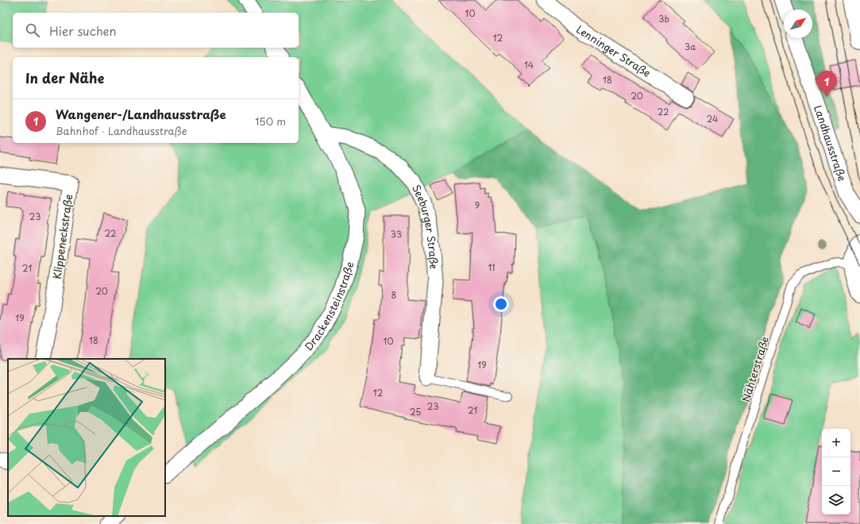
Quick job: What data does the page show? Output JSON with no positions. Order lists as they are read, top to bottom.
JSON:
{
  "streets": {
    "street": [
      "Lenninger Straße",
      "Landhausstraße",
      "Seeburger Straße",
      "Klippeneckstraße",
      "Drackensteinstraße"
    ],
    "lane": ["Nähterstraße"]
  },
  "crossings": [
    ["Seeburger Straße", "Drackensteinstraße"]
  ],
  "house_numbers": [
    "10",
    "3b",
    "12",
    "3a",
    "14",
    "18",
    "20",
    "22",
    "24",
    "9",
    "23",
    "22",
    "33",
    "11",
    "21",
    "20",
    "8",
    "19",
    "18",
    "10",
    "19",
    "12",
    "23",
    "21",
    "25"
  ],
  "north": "top right",
  "page": {
    "search": "Hier suchen",
    "heading": "In der Nähe",
    "pins": "1",
    "list": [
      {
        "mark": "1",
        "name": "Wangener-/Landhausstraße",
        "note": "Bahnhof · Landhausstraße",
        "value": "150 m"
      }
    ],
    "map_buttons": ["+", "−"]
  }
}
